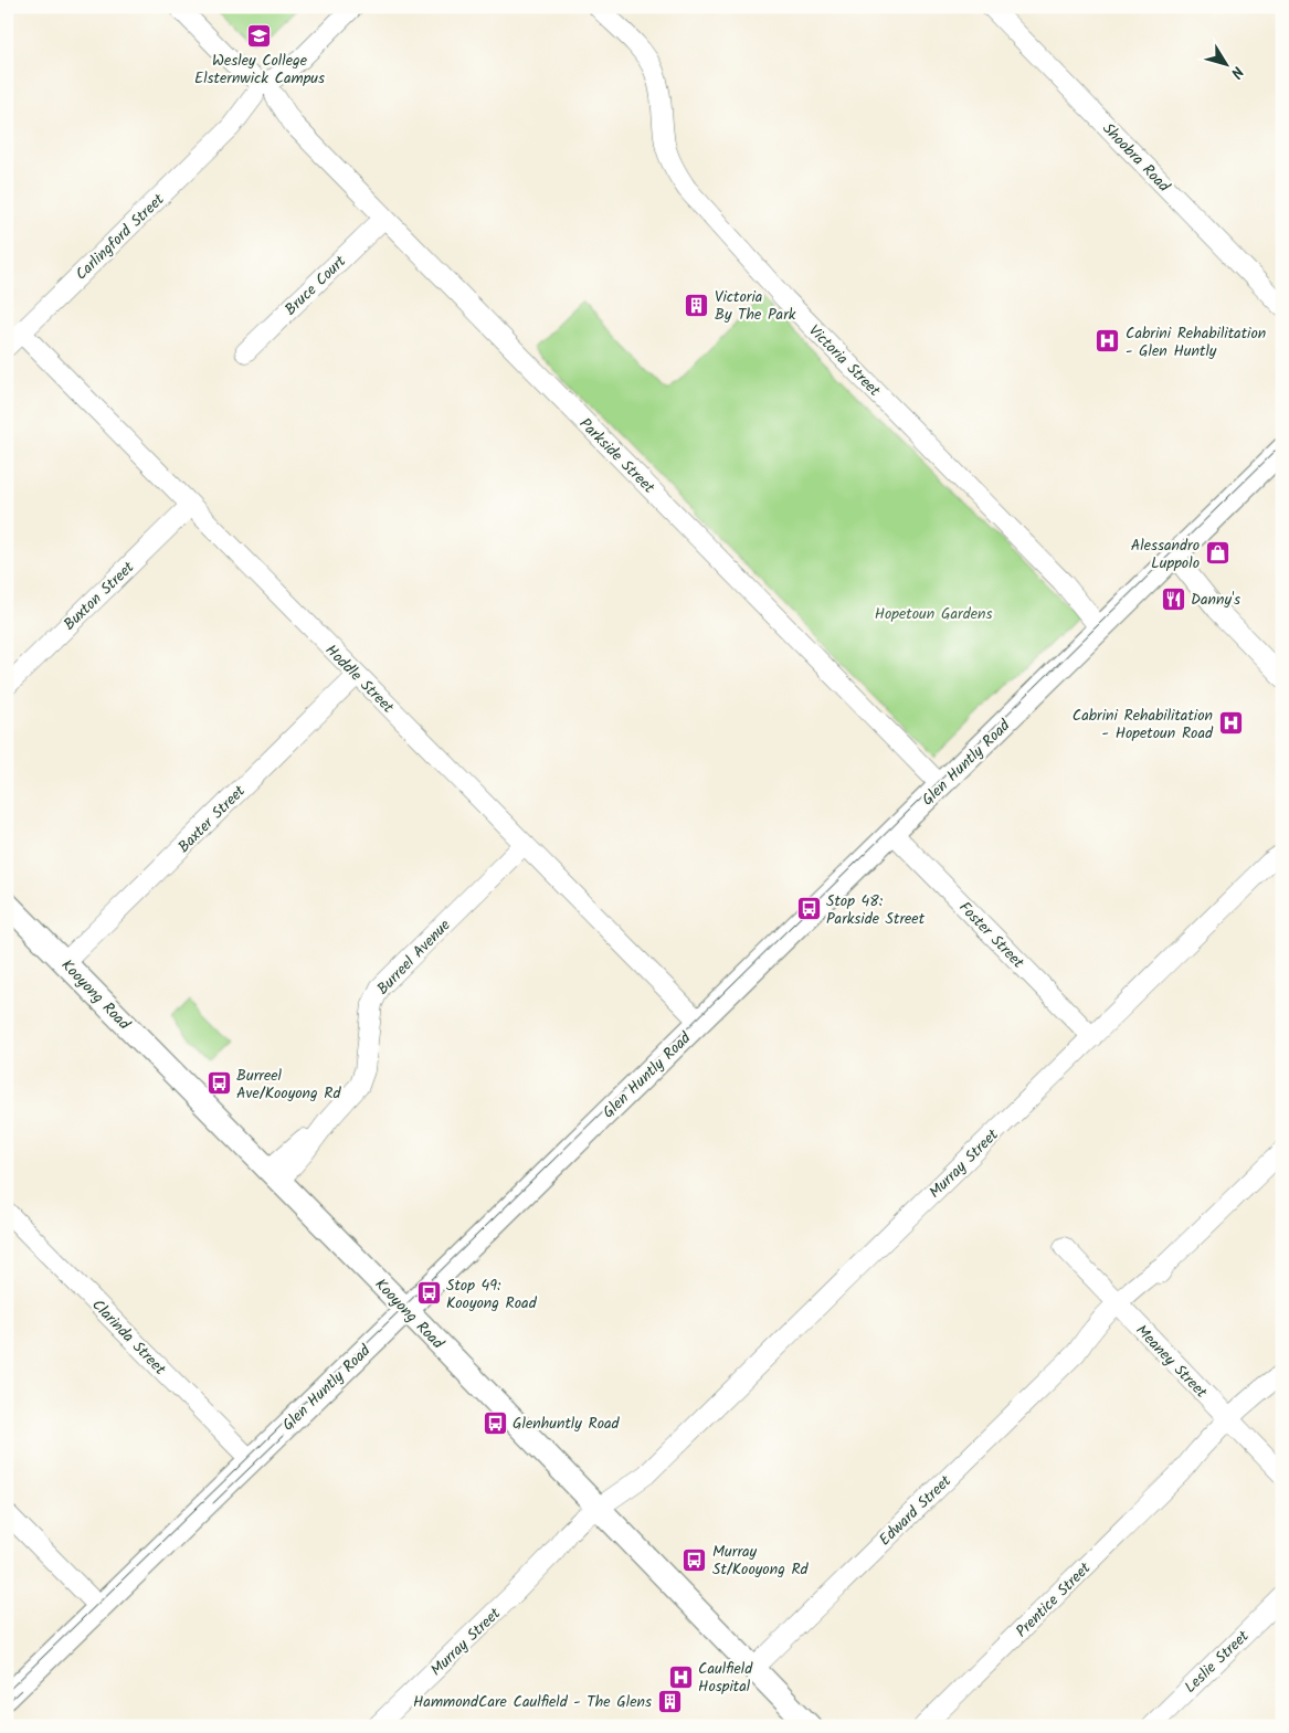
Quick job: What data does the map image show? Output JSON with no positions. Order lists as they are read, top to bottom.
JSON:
{
  "streets": {
    "street": [
      "Shoobra Road",
      "Carlingford Street",
      "Bruce Court",
      "Victoria Street",
      "Parkside Street",
      "Buxton Street",
      "Hoddle Street",
      "Glen Huntly Road",
      "Baxter Street",
      "Foster Street",
      "Burreel Avenue",
      "Kooyong Road",
      "Murray Street",
      "Clarinda Street",
      "Meaney Street",
      "Edward Street",
      "Prentice Street",
      "Leslie Street"
    ]
  },
  "crossings": [
    ["Carlingford Street", "Parkside Street"],
    ["Carlingford Street", "Hoddle Street"],
    ["Bruce Court", "Parkside Street"],
    ["Victoria Street", "Glen Huntly Road"],
    ["Parkside Street", "Glen Huntly Road"],
    ["Buxton Street", "Hoddle Street"],
    ["Hoddle Street", "Glen Huntly Road"],
    ["Hoddle Street", "Baxter Street"],
    ["Hoddle Street", "Burreel Avenue"],
    ["Glen Huntly Road", "Foster Street"],
    ["Glen Huntly Road", "Kooyong Road"],
    ["Glen Huntly Road", "Clarinda Street"],
    ["Baxter Street", "Kooyong Road"],
    ["Foster Street", "Murray Street"],
    ["Burreel Avenue", "Kooyong Road"],
    ["Kooyong Road", "Murray Street"],
    ["Kooyong Road", "Edward Street"],
    ["Meaney Street", "Edward Street"],
    ["Meaney Street", "Prentice Street"]
  ],
  "parks": ["Hopetoun Gardens"],
  "places": {
    "school or university": ["Wesley College Elsternwick Campus"],
    "building": ["Victoria By The Park", "HammondCare Caulfield - The Glens"],
    "hospital": ["Cabrini Rehabilitation - Glen Huntly", "Cabrini Rehabilitation - Hopetoun Road", "Caulfield Hospital"],
    "shop": ["Alessandro Luppolo"],
    "restaurant": ["Danny's"],
    "bus stop": [
      "Stop 48: Parkside Street",
      "Burreel Ave/Kooyong Rd",
      "Stop 49: Kooyong Road",
      "Glenhuntly Road",
      "Murray St/Kooyong Rd"
    ]
  },
  "north": "bottom right"
}
